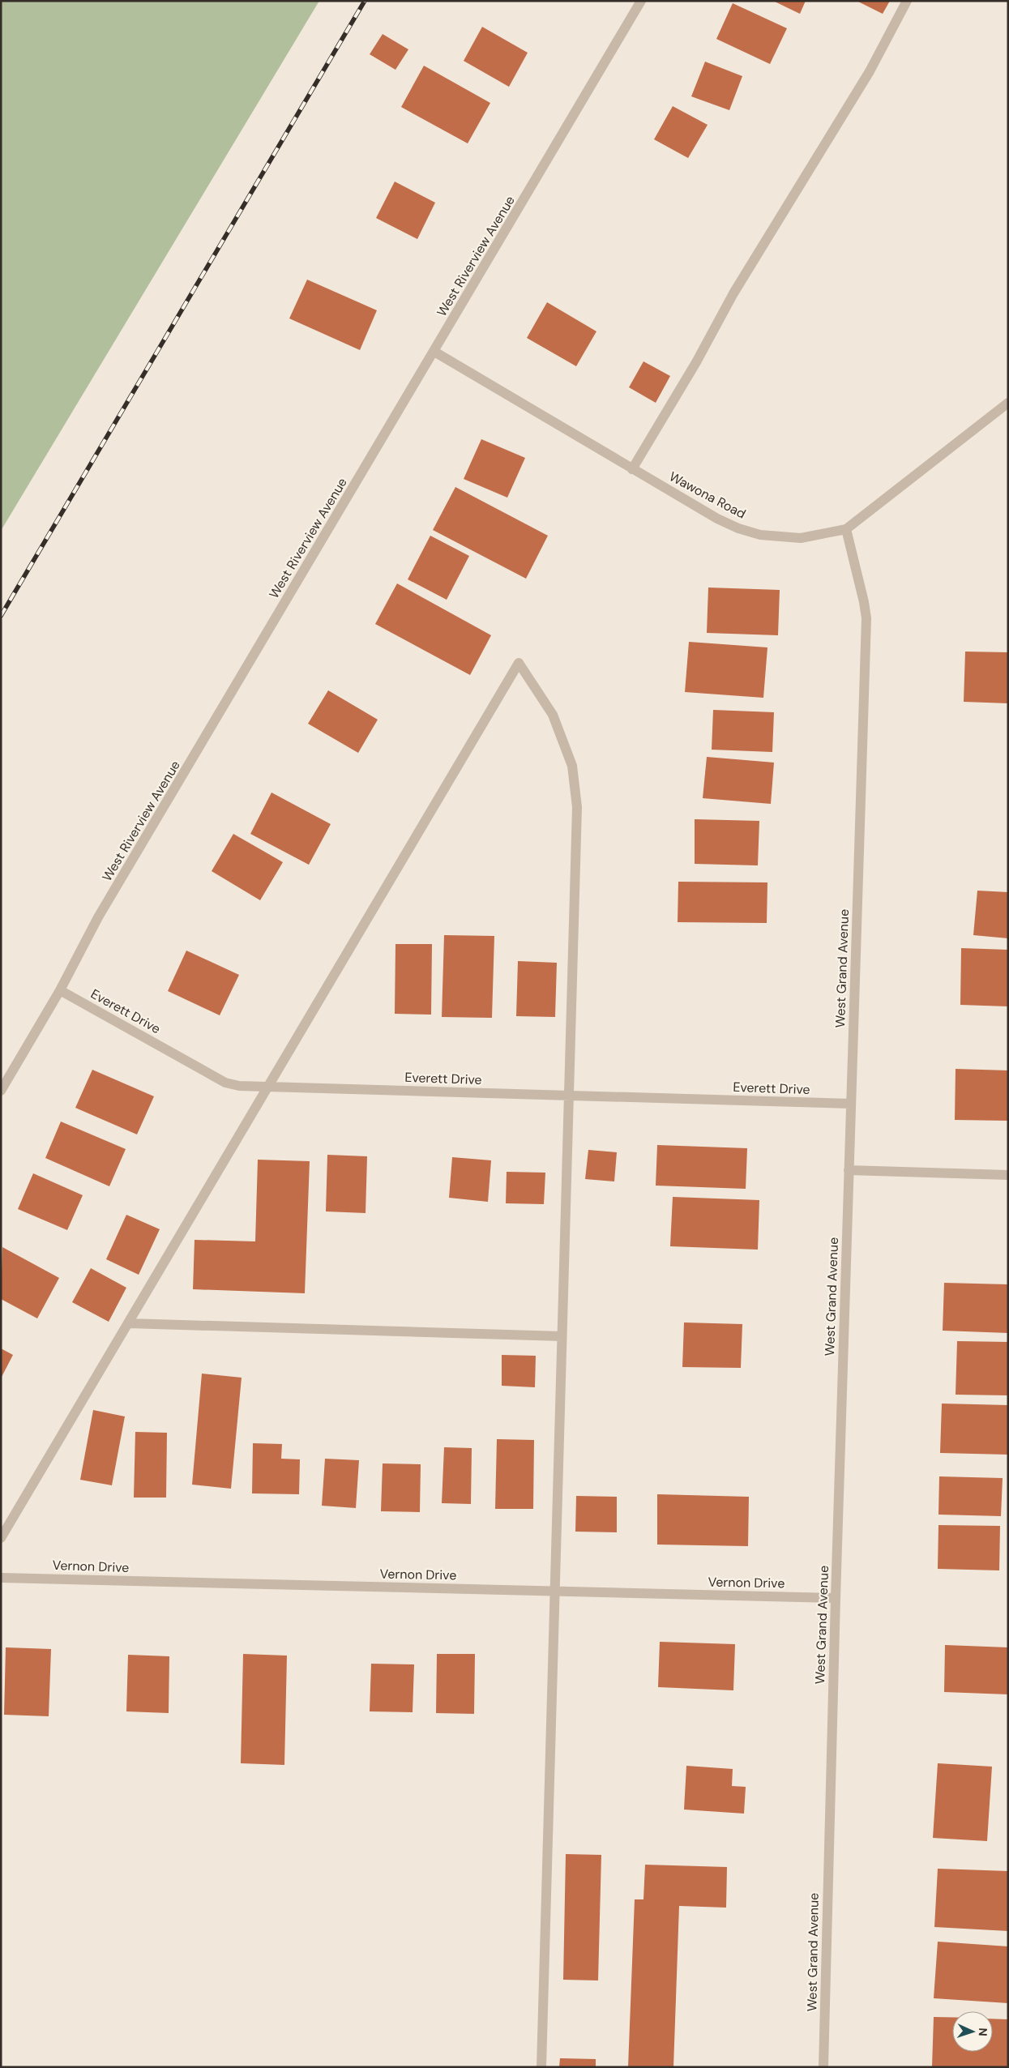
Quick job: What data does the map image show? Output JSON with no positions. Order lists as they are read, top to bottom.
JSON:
{
  "streets": {
    "street": [
      "West Riverview Avenue",
      "Wawona Road",
      "West Grand Avenue",
      "Everett Drive",
      "Vernon Drive"
    ]
  },
  "crossings": [
    ["West Riverview Avenue", "Wawona Road"],
    ["West Riverview Avenue", "Everett Drive"],
    ["Wawona Road", "West Grand Avenue"],
    ["West Grand Avenue", "Everett Drive"],
    ["West Grand Avenue", "Vernon Drive"]
  ],
  "north": "right"
}
